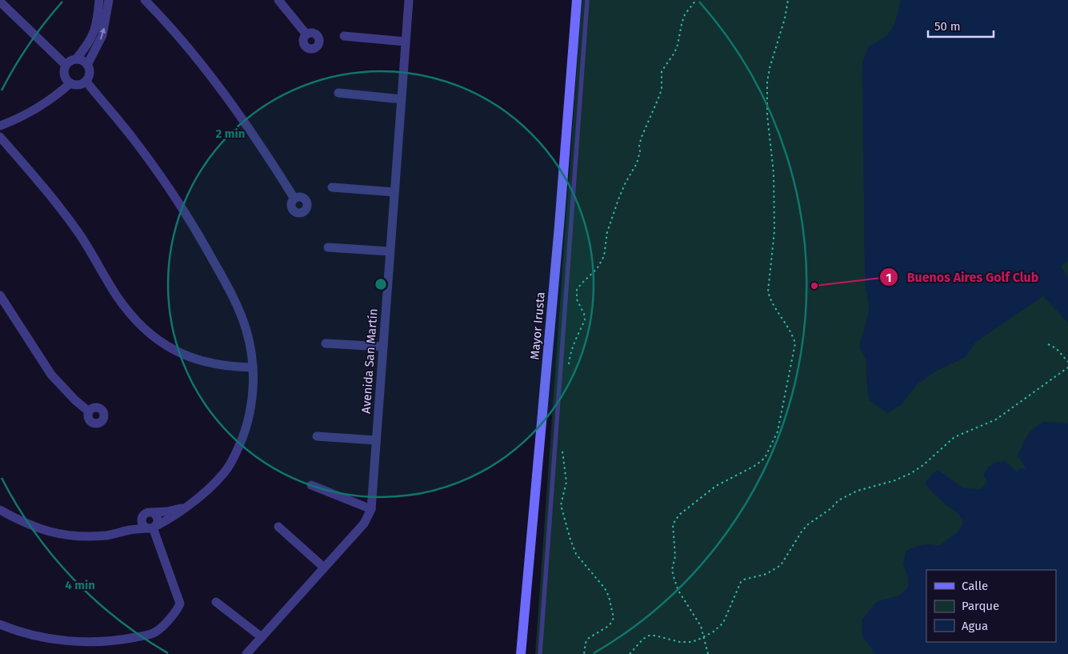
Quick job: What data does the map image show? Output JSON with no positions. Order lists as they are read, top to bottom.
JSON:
{
  "streets": {
    "main road": ["Mayor Irusta"],
    "street": ["Avenida San Martín"]
  },
  "places": ["Buenos Aires Golf Club"],
  "legend": ["Calle", "Parque", "Agua"],
  "scale_bar": "50 m",
  "rings": ["2 min", "4 min"]
}
